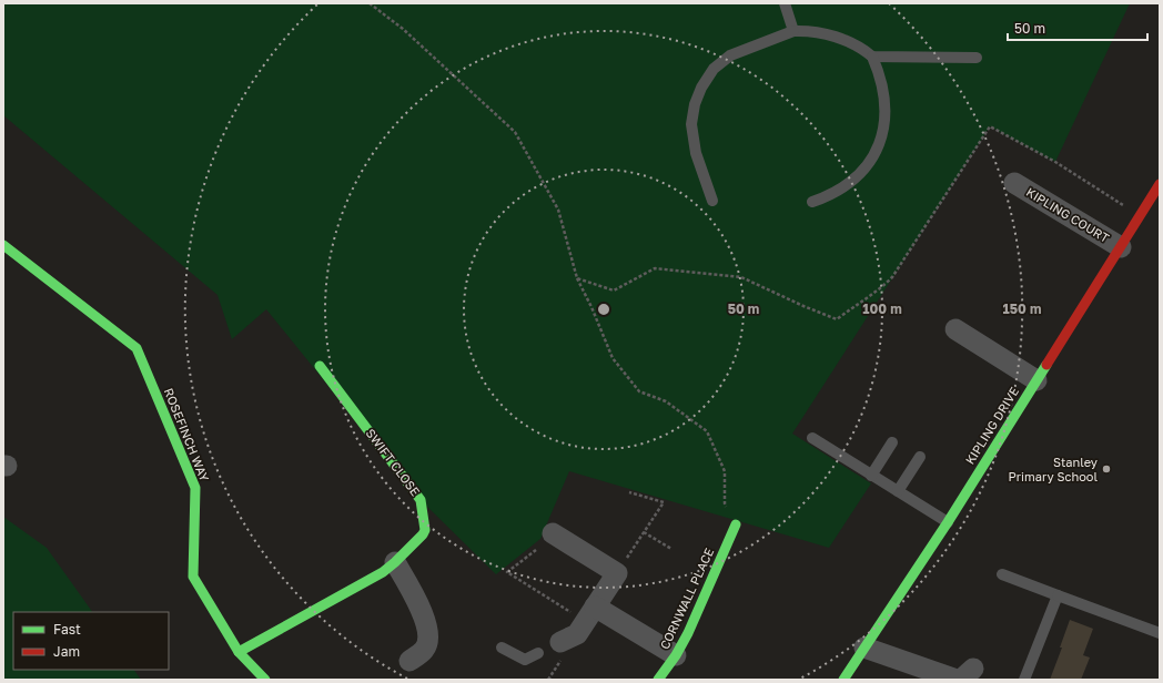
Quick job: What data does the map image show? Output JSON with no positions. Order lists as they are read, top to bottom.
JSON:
{
  "streets": {
    "street": [
      "KIPLING COURT",
      "KIPLING DRIVE",
      "ROSEFINCH WAY",
      "SWIFT CLOSE",
      "CORNWALL PLACE"
    ]
  },
  "crossings": [
    ["KIPLING COURT", "KIPLING DRIVE"],
    ["ROSEFINCH WAY", "SWIFT CLOSE"]
  ],
  "places": ["Stanley Primary School"],
  "legend": ["Fast", "Jam"],
  "scale_bar": "50 m",
  "rings": ["50 m", "100 m", "150 m"]
}
